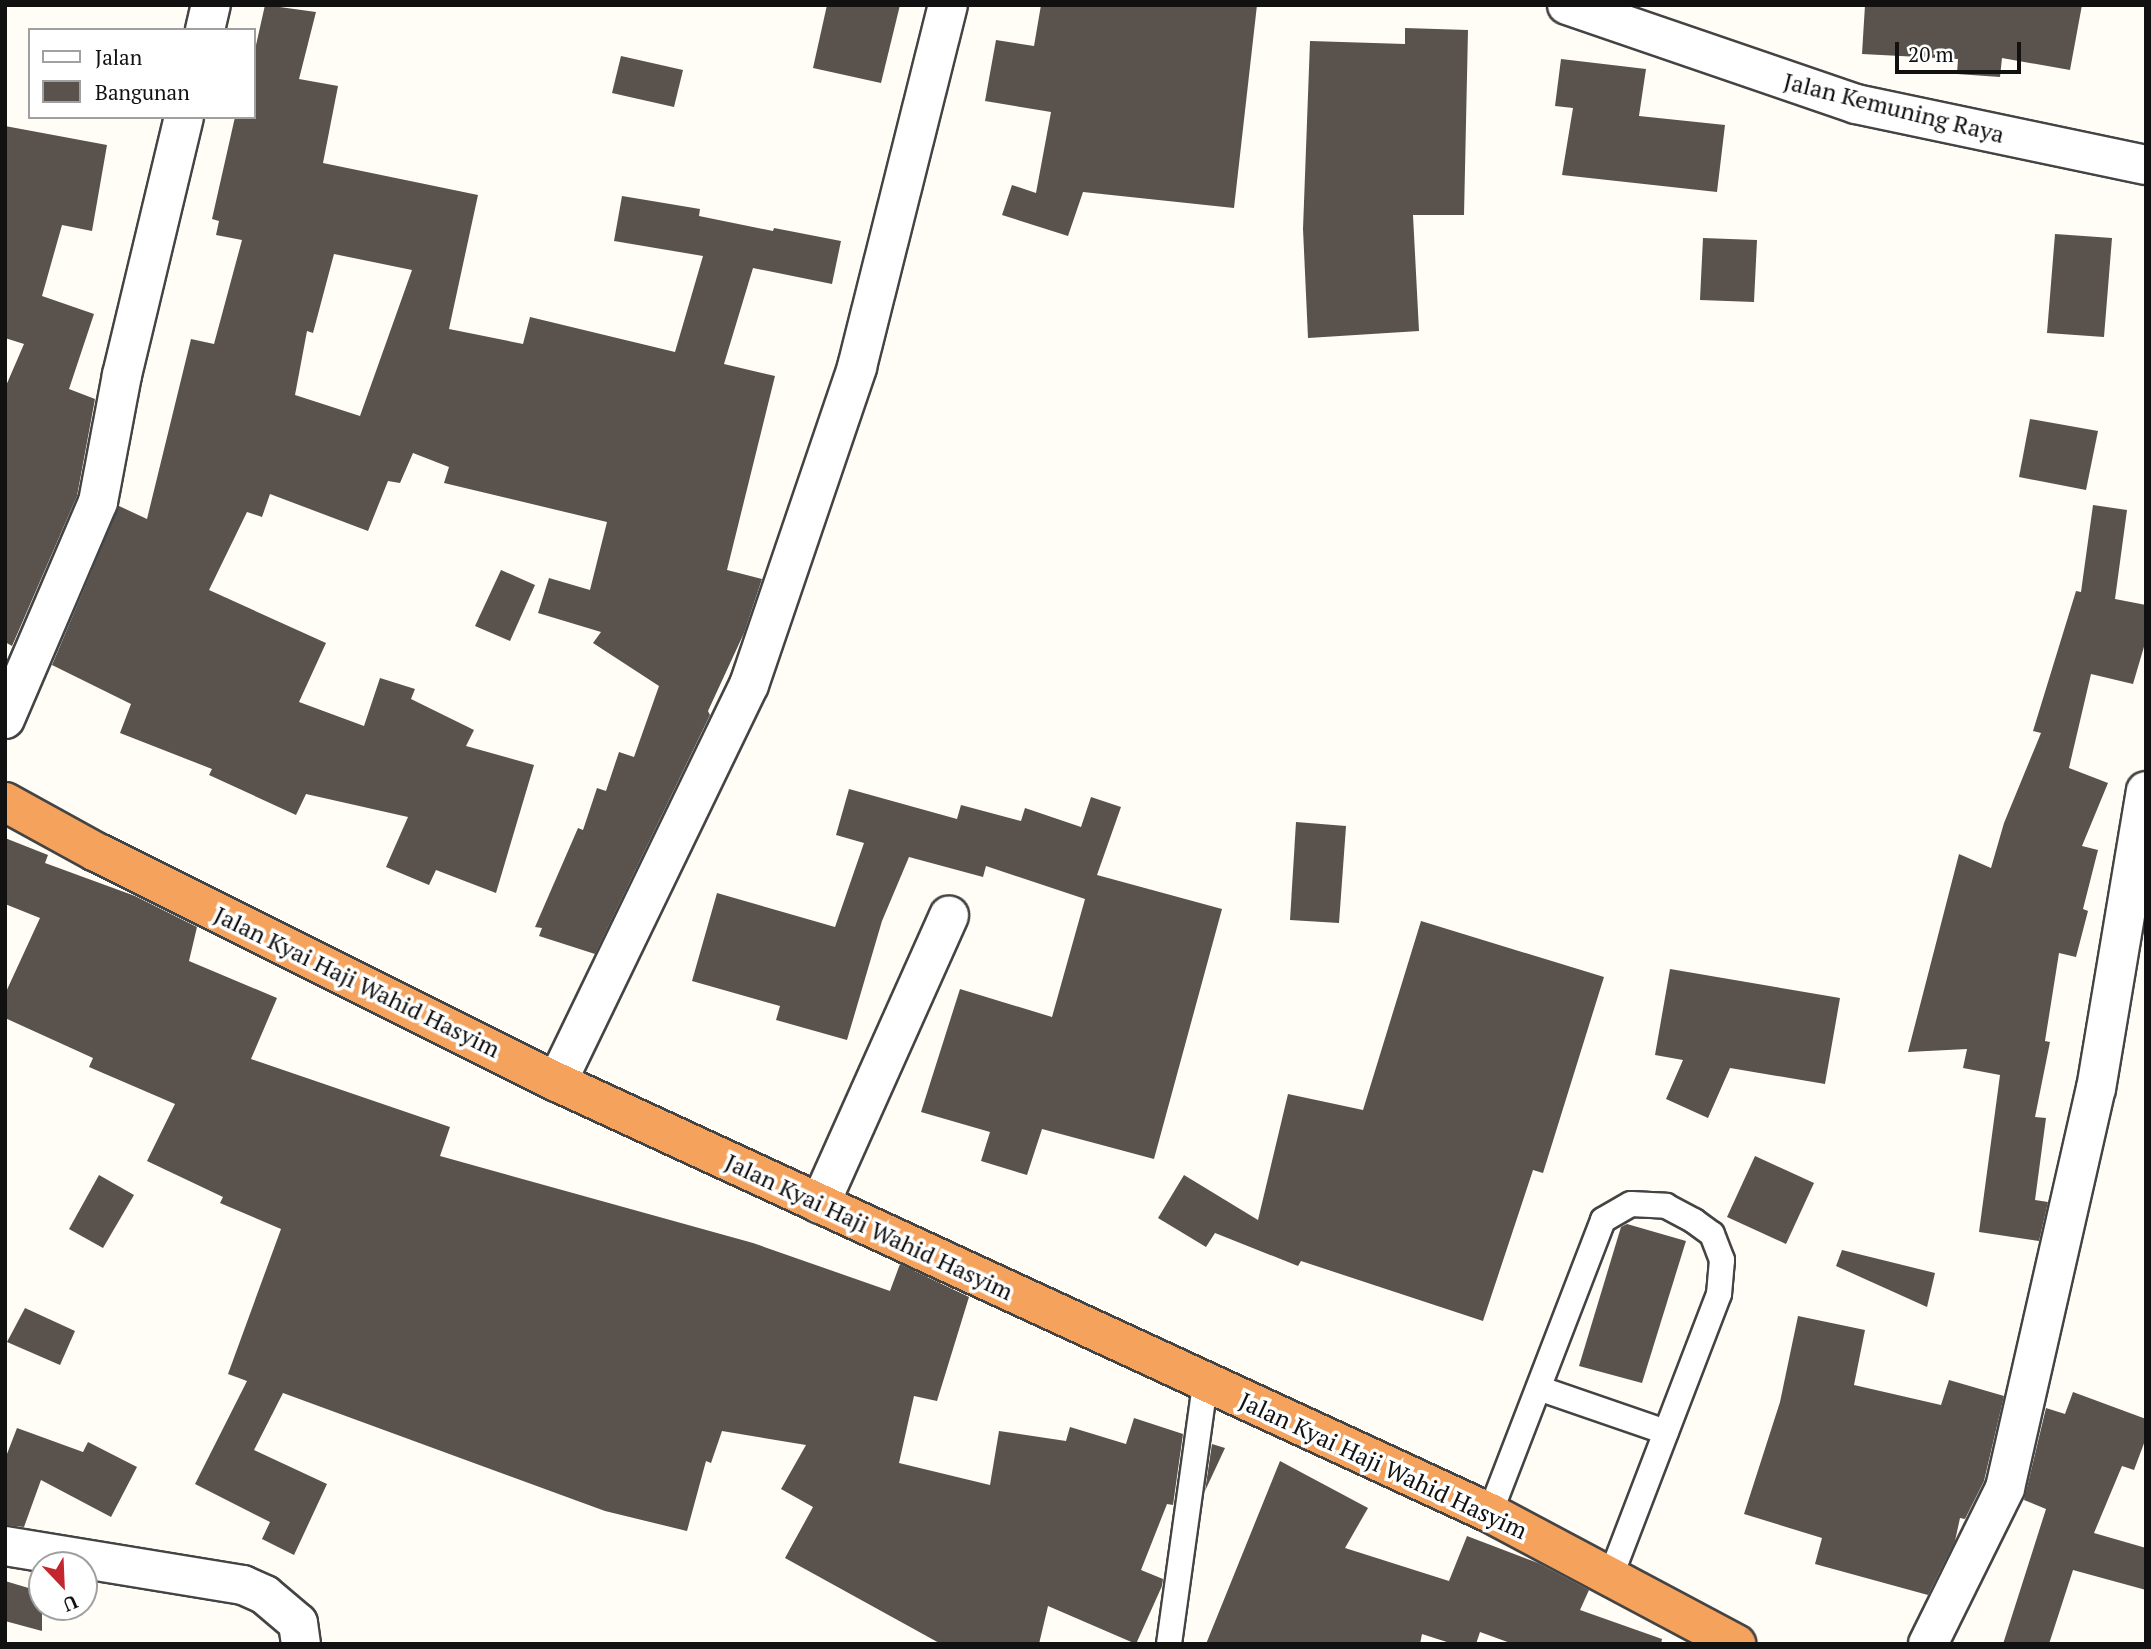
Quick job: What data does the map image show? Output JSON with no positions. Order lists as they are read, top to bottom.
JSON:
{
  "streets": {
    "highway": ["Jalan Kyai Haji Wahid Hasyim"],
    "street": ["Jalan Kemuning Raya"]
  },
  "legend": ["Jalan", "Bangunan"],
  "scale_bar": "20 m",
  "north": "bottom right"
}
